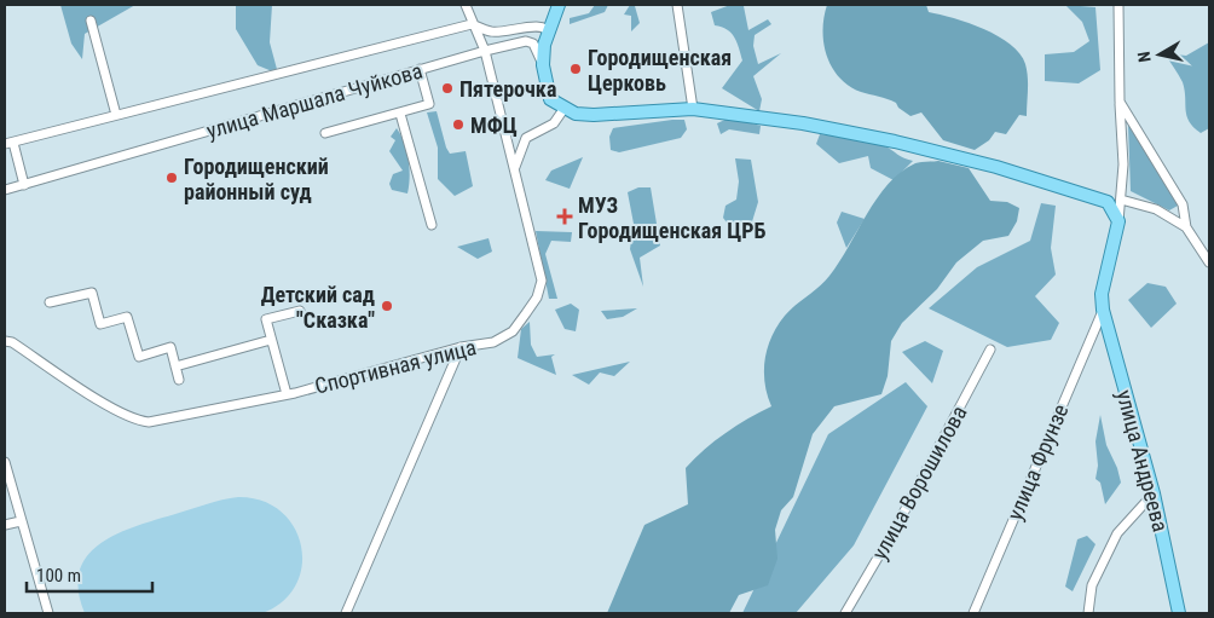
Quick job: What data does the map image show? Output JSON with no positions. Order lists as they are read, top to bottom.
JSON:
{
  "streets": {
    "main road": ["улица Андреева"],
    "street": [
      "улица Маршала Чуйкова",
      "Спортивная улица",
      "улица Фрунзе",
      "улица Ворошилова"
    ]
  },
  "crossings": [
    ["улица Маршала Чуйкова", "Спортивная улица"],
    ["улица Андреева", "улица Фрунзе"]
  ],
  "places": {
    "other": [
      "Городищенская Церковь",
      "Пятерочка",
      "МФЦ",
      "Городищенский районный суд",
      "Детский сад \"Сказка\""
    ],
    "health": ["МУЗ Городищенская ЦРБ"]
  },
  "scale_bar": "100 m",
  "north": "left"
}
